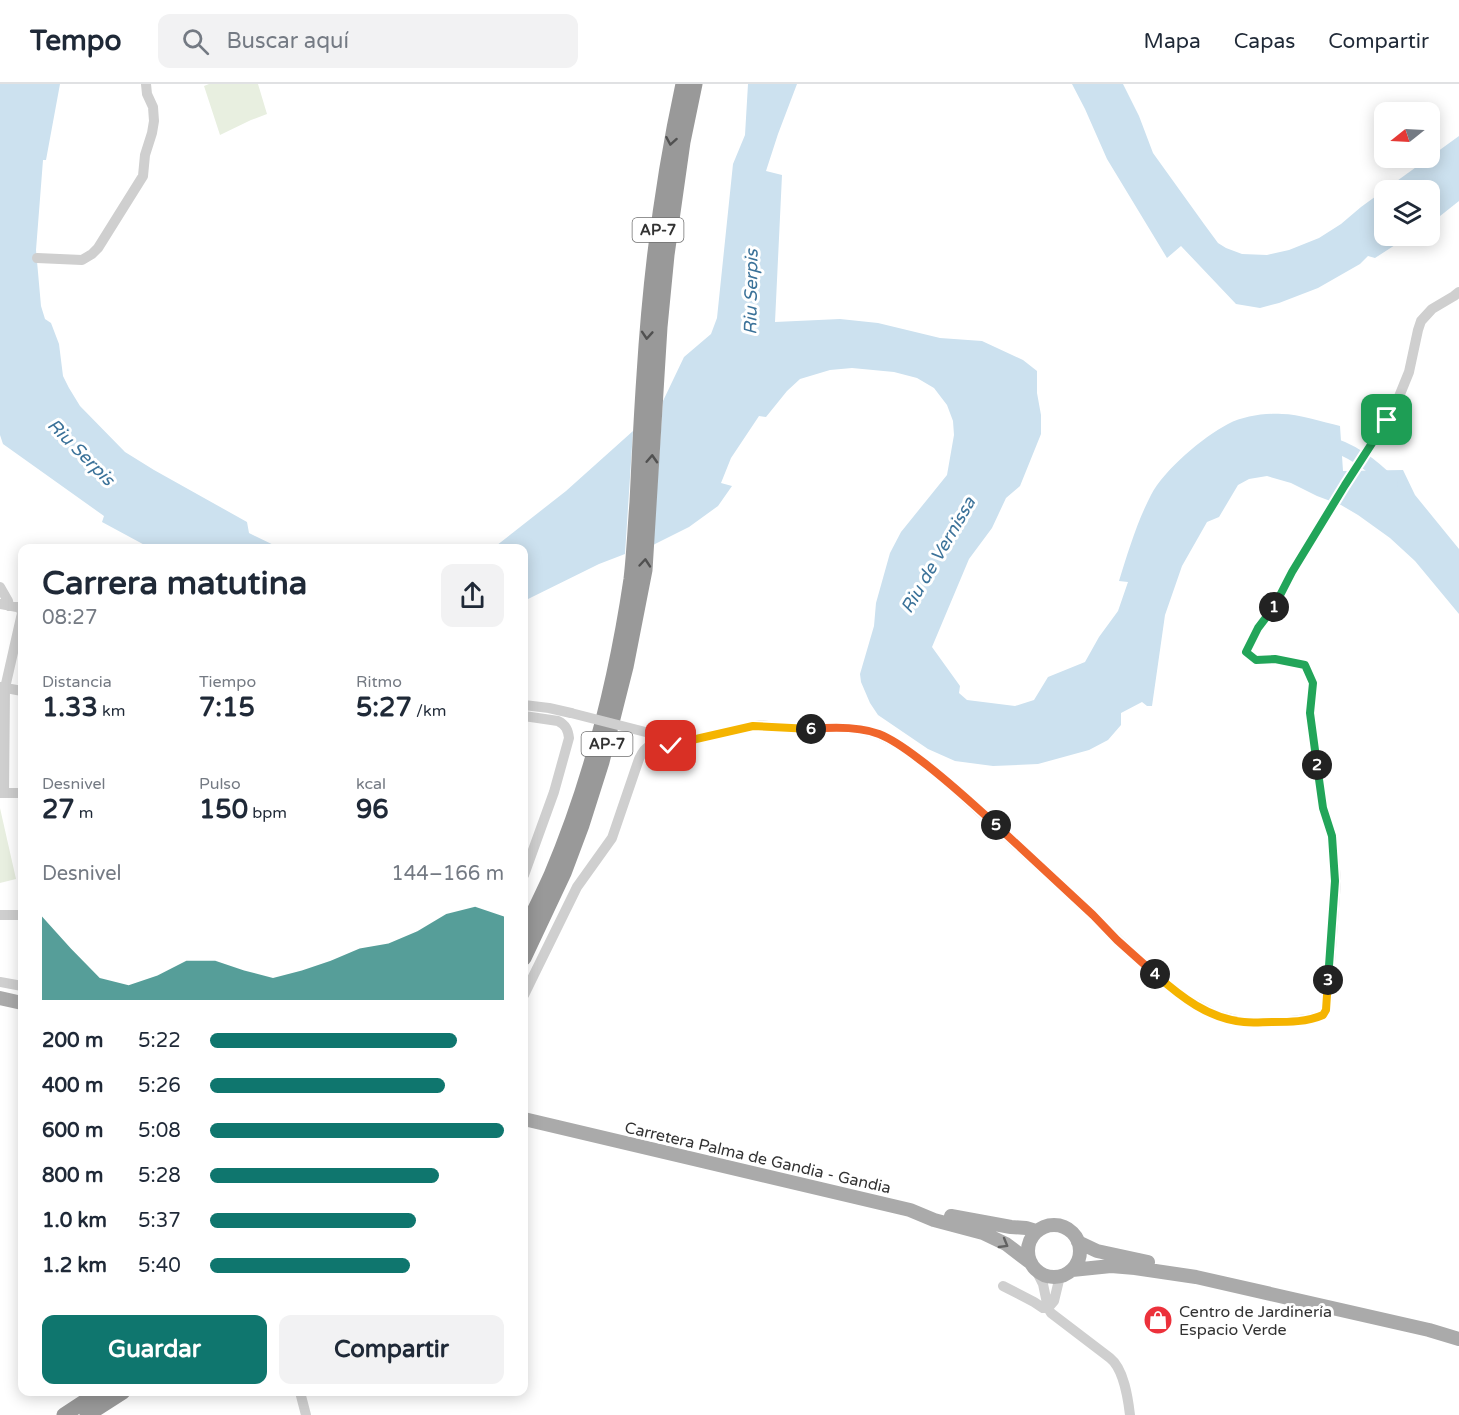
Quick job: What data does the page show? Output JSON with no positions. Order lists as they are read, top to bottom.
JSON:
{
  "streets": {
    "highway": ["AP-7"],
    "main road": ["Carretera Palma de Gandia - Gandia"]
  },
  "water": ["Riu Serpis", "Riu de Vernissa"],
  "places": {
    "shop": ["Centro de Jardinería Espacio Verde"]
  },
  "north": "left",
  "page": {
    "header": "Tempo",
    "search": "Buscar aquí",
    "nav": ["Mapa", "Capas", "Compartir"],
    "heading": ["Carrera matutina", "08:27"],
    "pins": [
      "1",
      "6",
      "2",
      "5",
      "4",
      "3"
    ],
    "stats": [
      ["Distancia", "1.33 km"],
      ["Tiempo", "7:15"],
      ["Ritmo", "5:27 /km"],
      ["Desnivel", "27 m"],
      ["Pulso", "150 bpm"],
      ["kcal", "96"]
    ],
    "chart": ["Desnivel", "144–166 m"],
    "list": [
      {
        "name": "200 m",
        "note": "5:22"
      },
      {
        "name": "400 m",
        "note": "5:26"
      },
      {
        "name": "600 m",
        "note": "5:08"
      },
      {
        "name": "800 m",
        "note": "5:28"
      },
      {
        "name": "1.0 km",
        "note": "5:37"
      },
      {
        "name": "1.2 km",
        "note": "5:40"
      }
    ],
    "buttons": ["Guardar", "Compartir"]
  }
}
